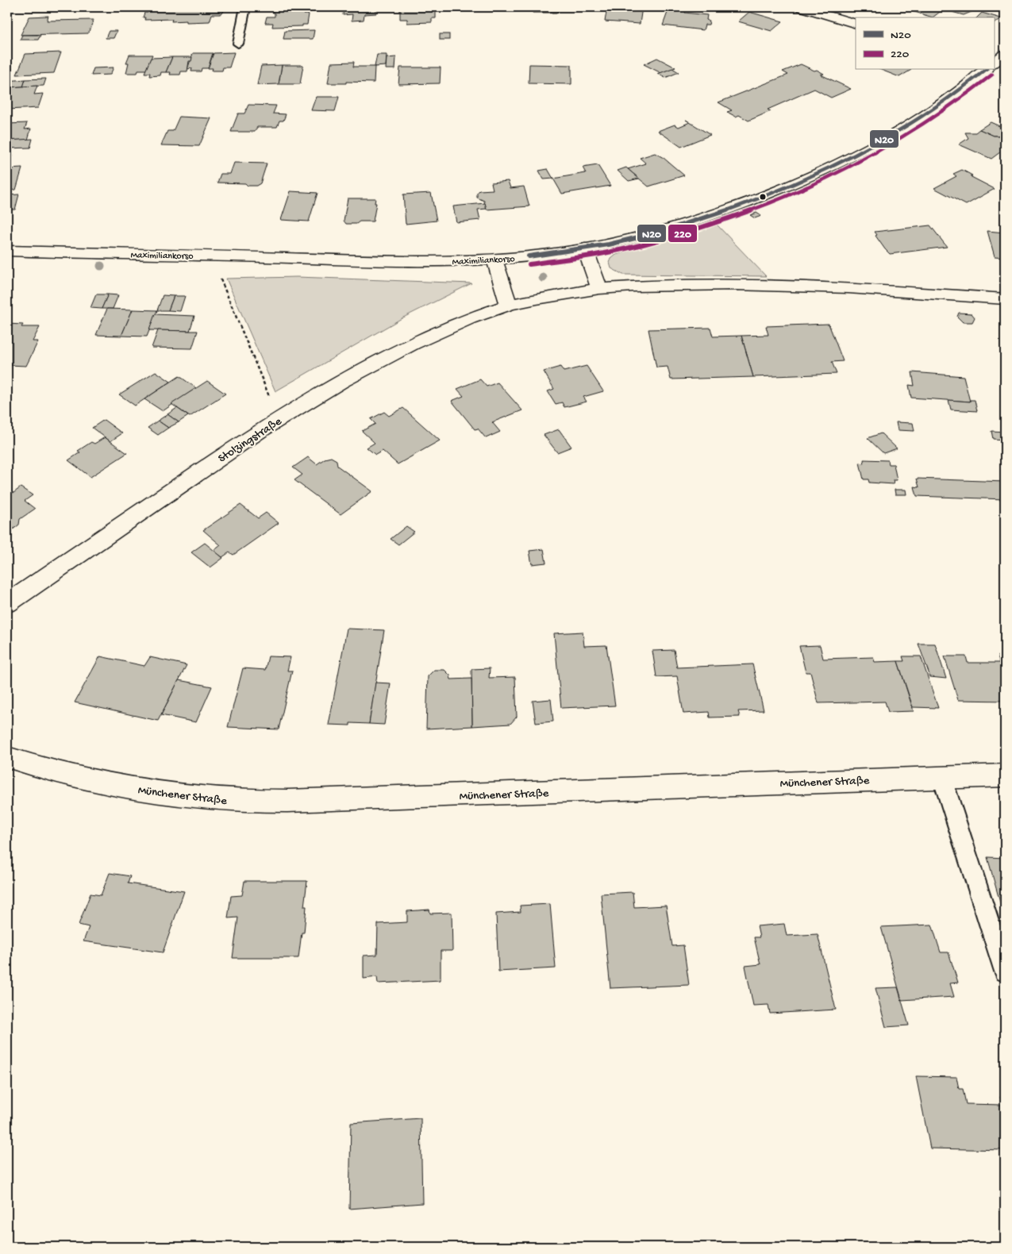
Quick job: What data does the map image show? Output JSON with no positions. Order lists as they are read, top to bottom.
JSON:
{
  "streets": {
    "street": ["Maximiliankorso", "Stolzingstraße", "Münchener Straße"]
  },
  "lines": ["transit line N20", "transit line 220"],
  "legend": ["N20", "220"]
}
